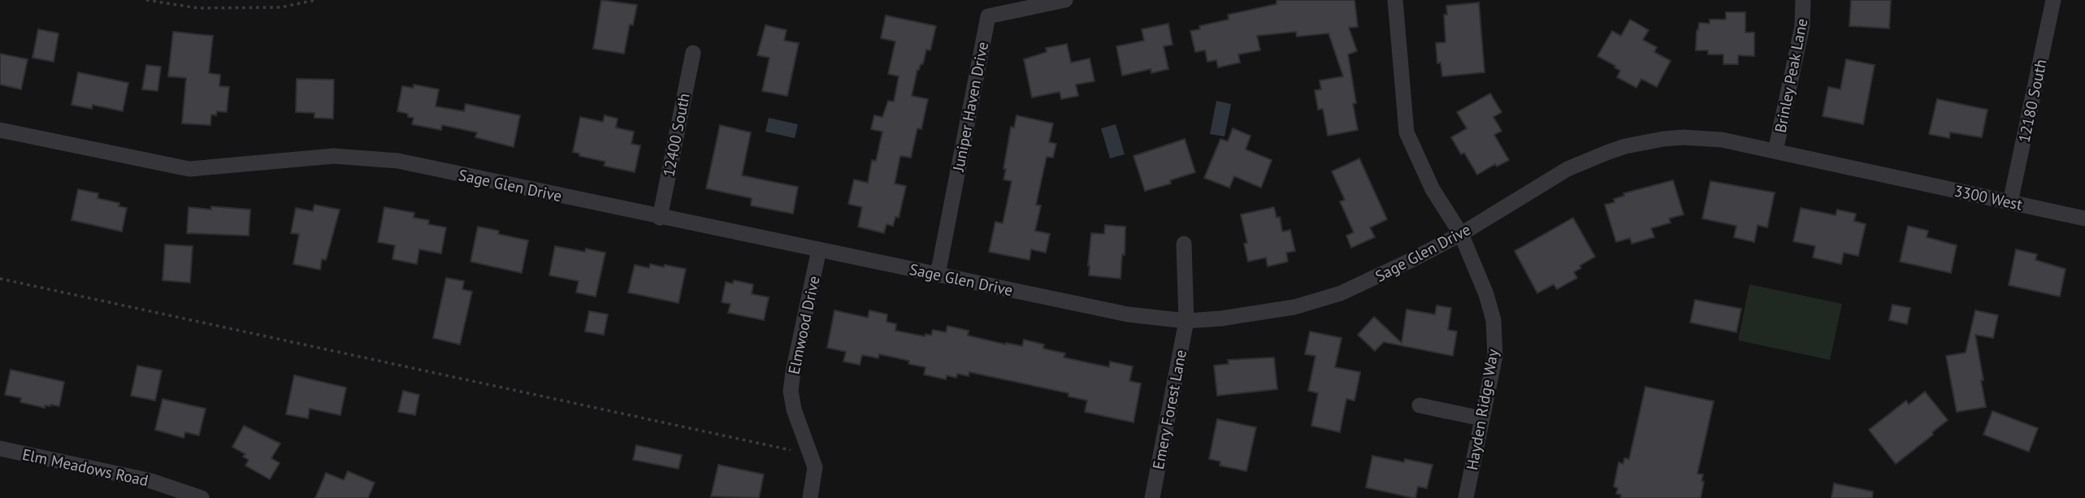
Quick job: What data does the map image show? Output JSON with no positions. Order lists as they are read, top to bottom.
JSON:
{
  "streets": {
    "street": [
      "Brinley Peak Lane",
      "12180 South",
      "Juniper Haven Drive",
      "12400 South",
      "Sage Glen Drive",
      "3300 West",
      "Elmwood Drive",
      "Emery Forest Lane",
      "Hayden Ridge Way",
      "Elm Meadows Road"
    ]
  },
  "crossings": [
    ["Brinley Peak Lane", "Sage Glen Drive"],
    ["12180 South", "3300 West"],
    ["Juniper Haven Drive", "Sage Glen Drive"],
    ["12400 South", "Sage Glen Drive"],
    ["Sage Glen Drive", "3300 West"],
    ["Sage Glen Drive", "Elmwood Drive"],
    ["Sage Glen Drive", "Emery Forest Lane"],
    ["Sage Glen Drive", "Hayden Ridge Way"]
  ]
}
